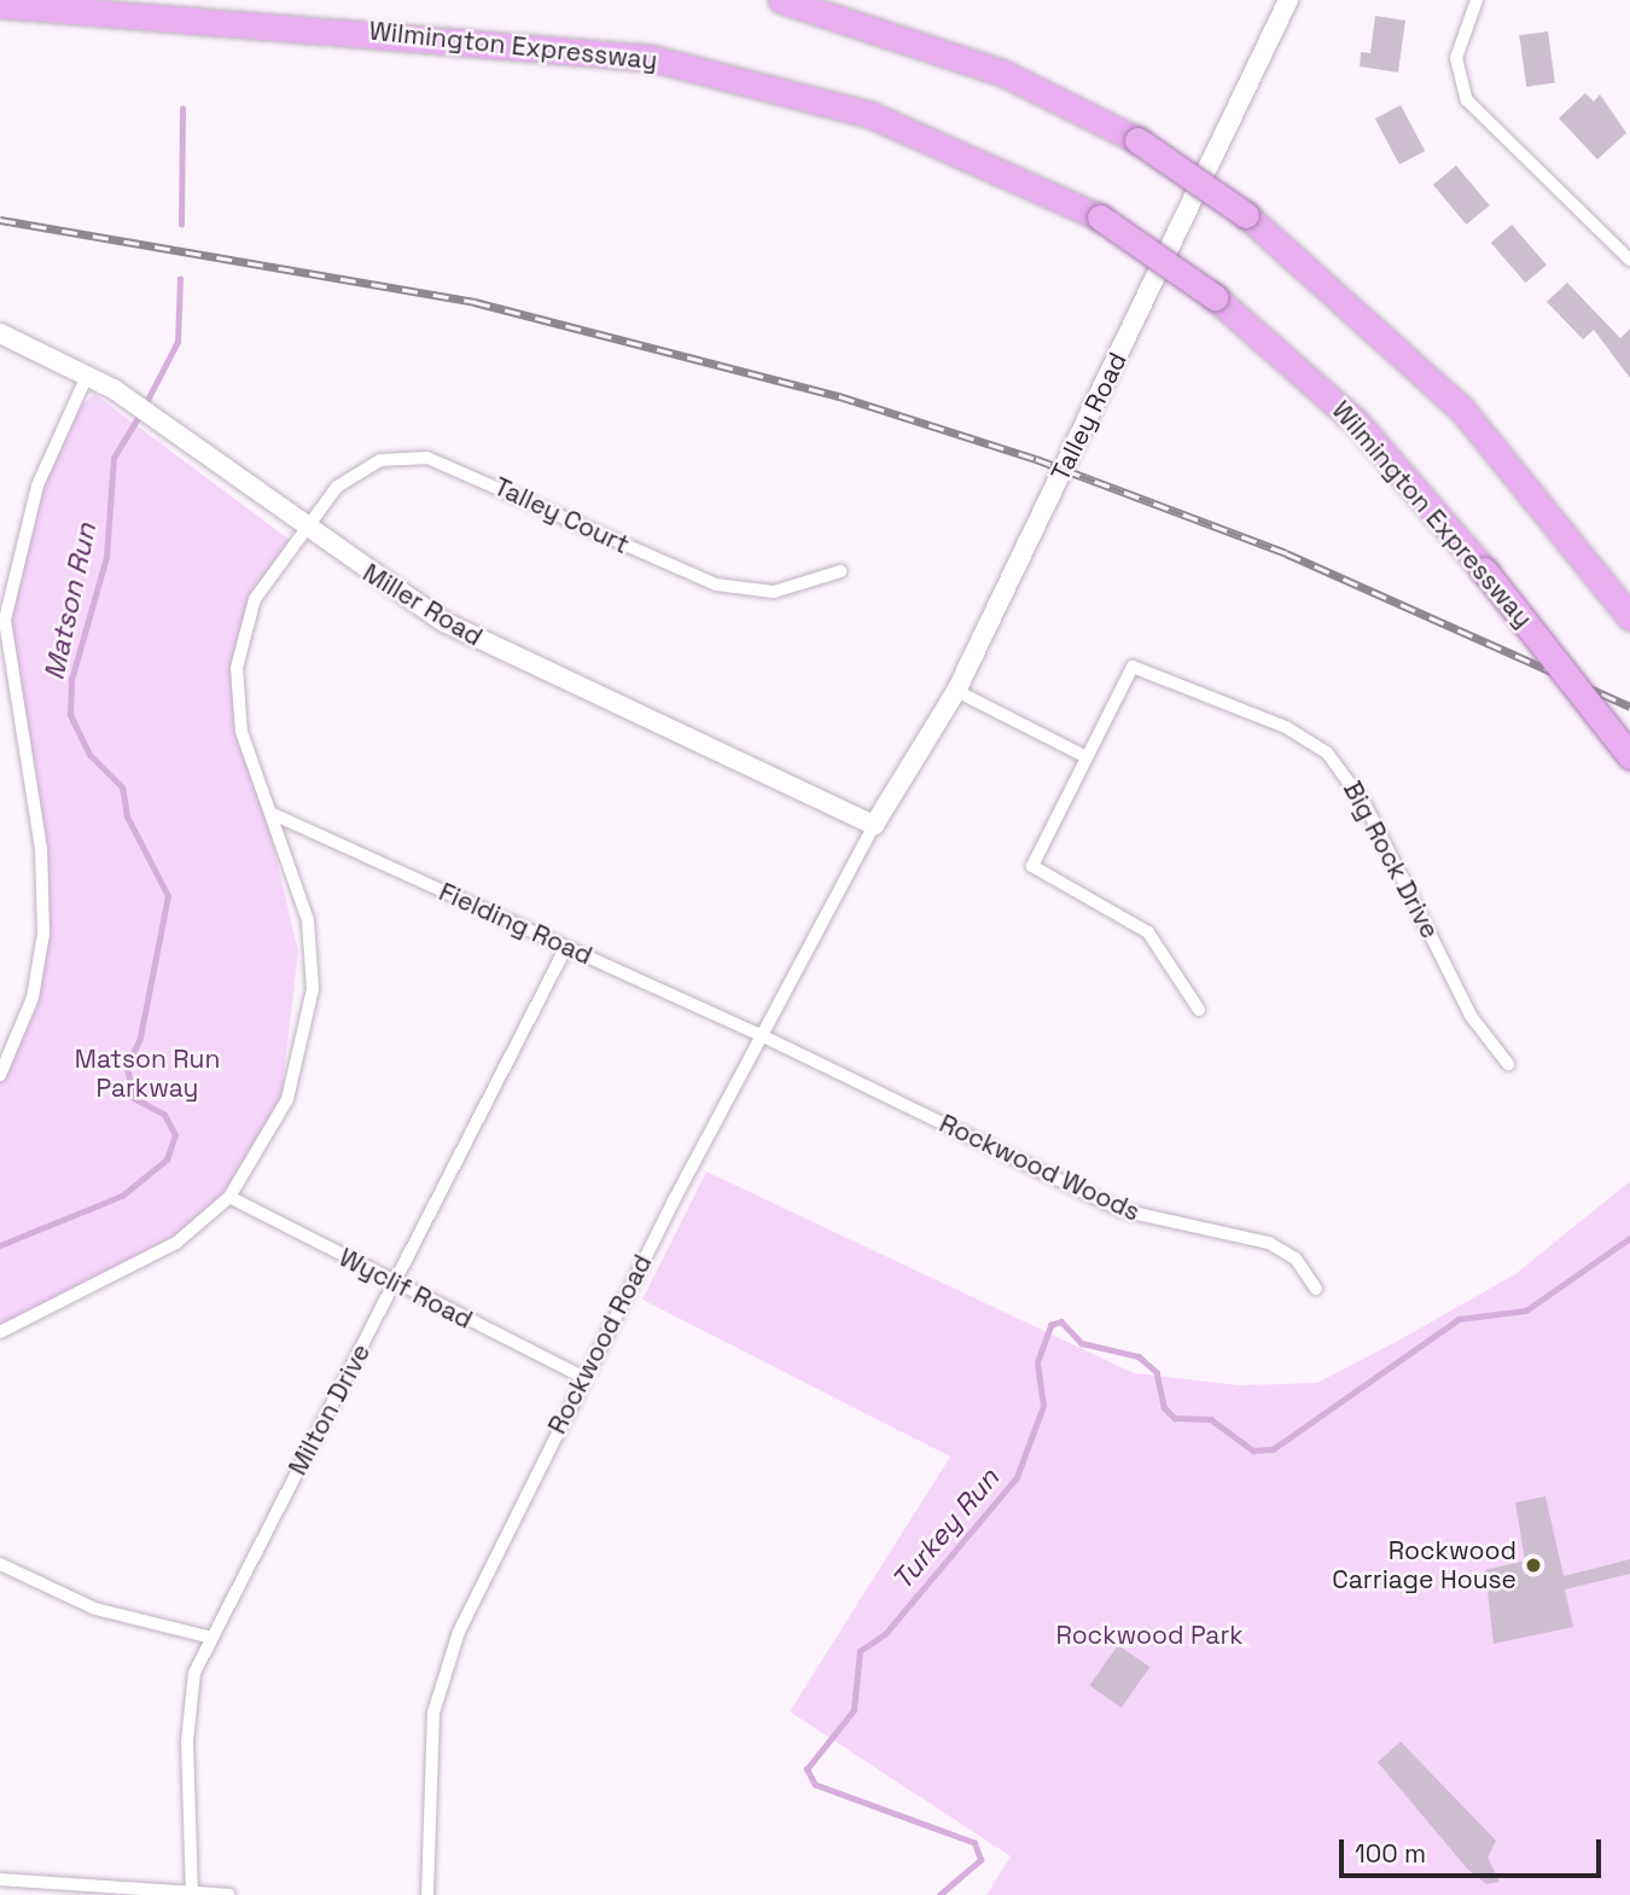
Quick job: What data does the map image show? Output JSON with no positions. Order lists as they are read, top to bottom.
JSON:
{
  "streets": {
    "highway": ["Wilmington Expressway"],
    "street": [
      "Talley Road",
      "Talley Court",
      "Miller Road",
      "Big Rock Drive",
      "Fielding Road",
      "Rockwood Woods",
      "Wyclif Road",
      "Rockwood Road",
      "Milton Drive"
    ]
  },
  "crossings": [
    ["Talley Road", "Miller Road"],
    ["Talley Road", "Rockwood Road"],
    ["Talley Court", "Miller Road"],
    ["Talley Court", "Fielding Road"],
    ["Talley Court", "Wyclif Road"],
    ["Miller Road", "Rockwood Road"],
    ["Fielding Road", "Rockwood Woods"],
    ["Fielding Road", "Rockwood Road"],
    ["Fielding Road", "Milton Drive"],
    ["Rockwood Woods", "Rockwood Road"],
    ["Wyclif Road", "Rockwood Road"],
    ["Wyclif Road", "Milton Drive"]
  ],
  "water": ["Matson Run", "Turkey Run"],
  "parks": ["Matson Run Parkway", "Rockwood Park"],
  "places": ["Rockwood Carriage House"],
  "scale_bar": "100 m"
}
